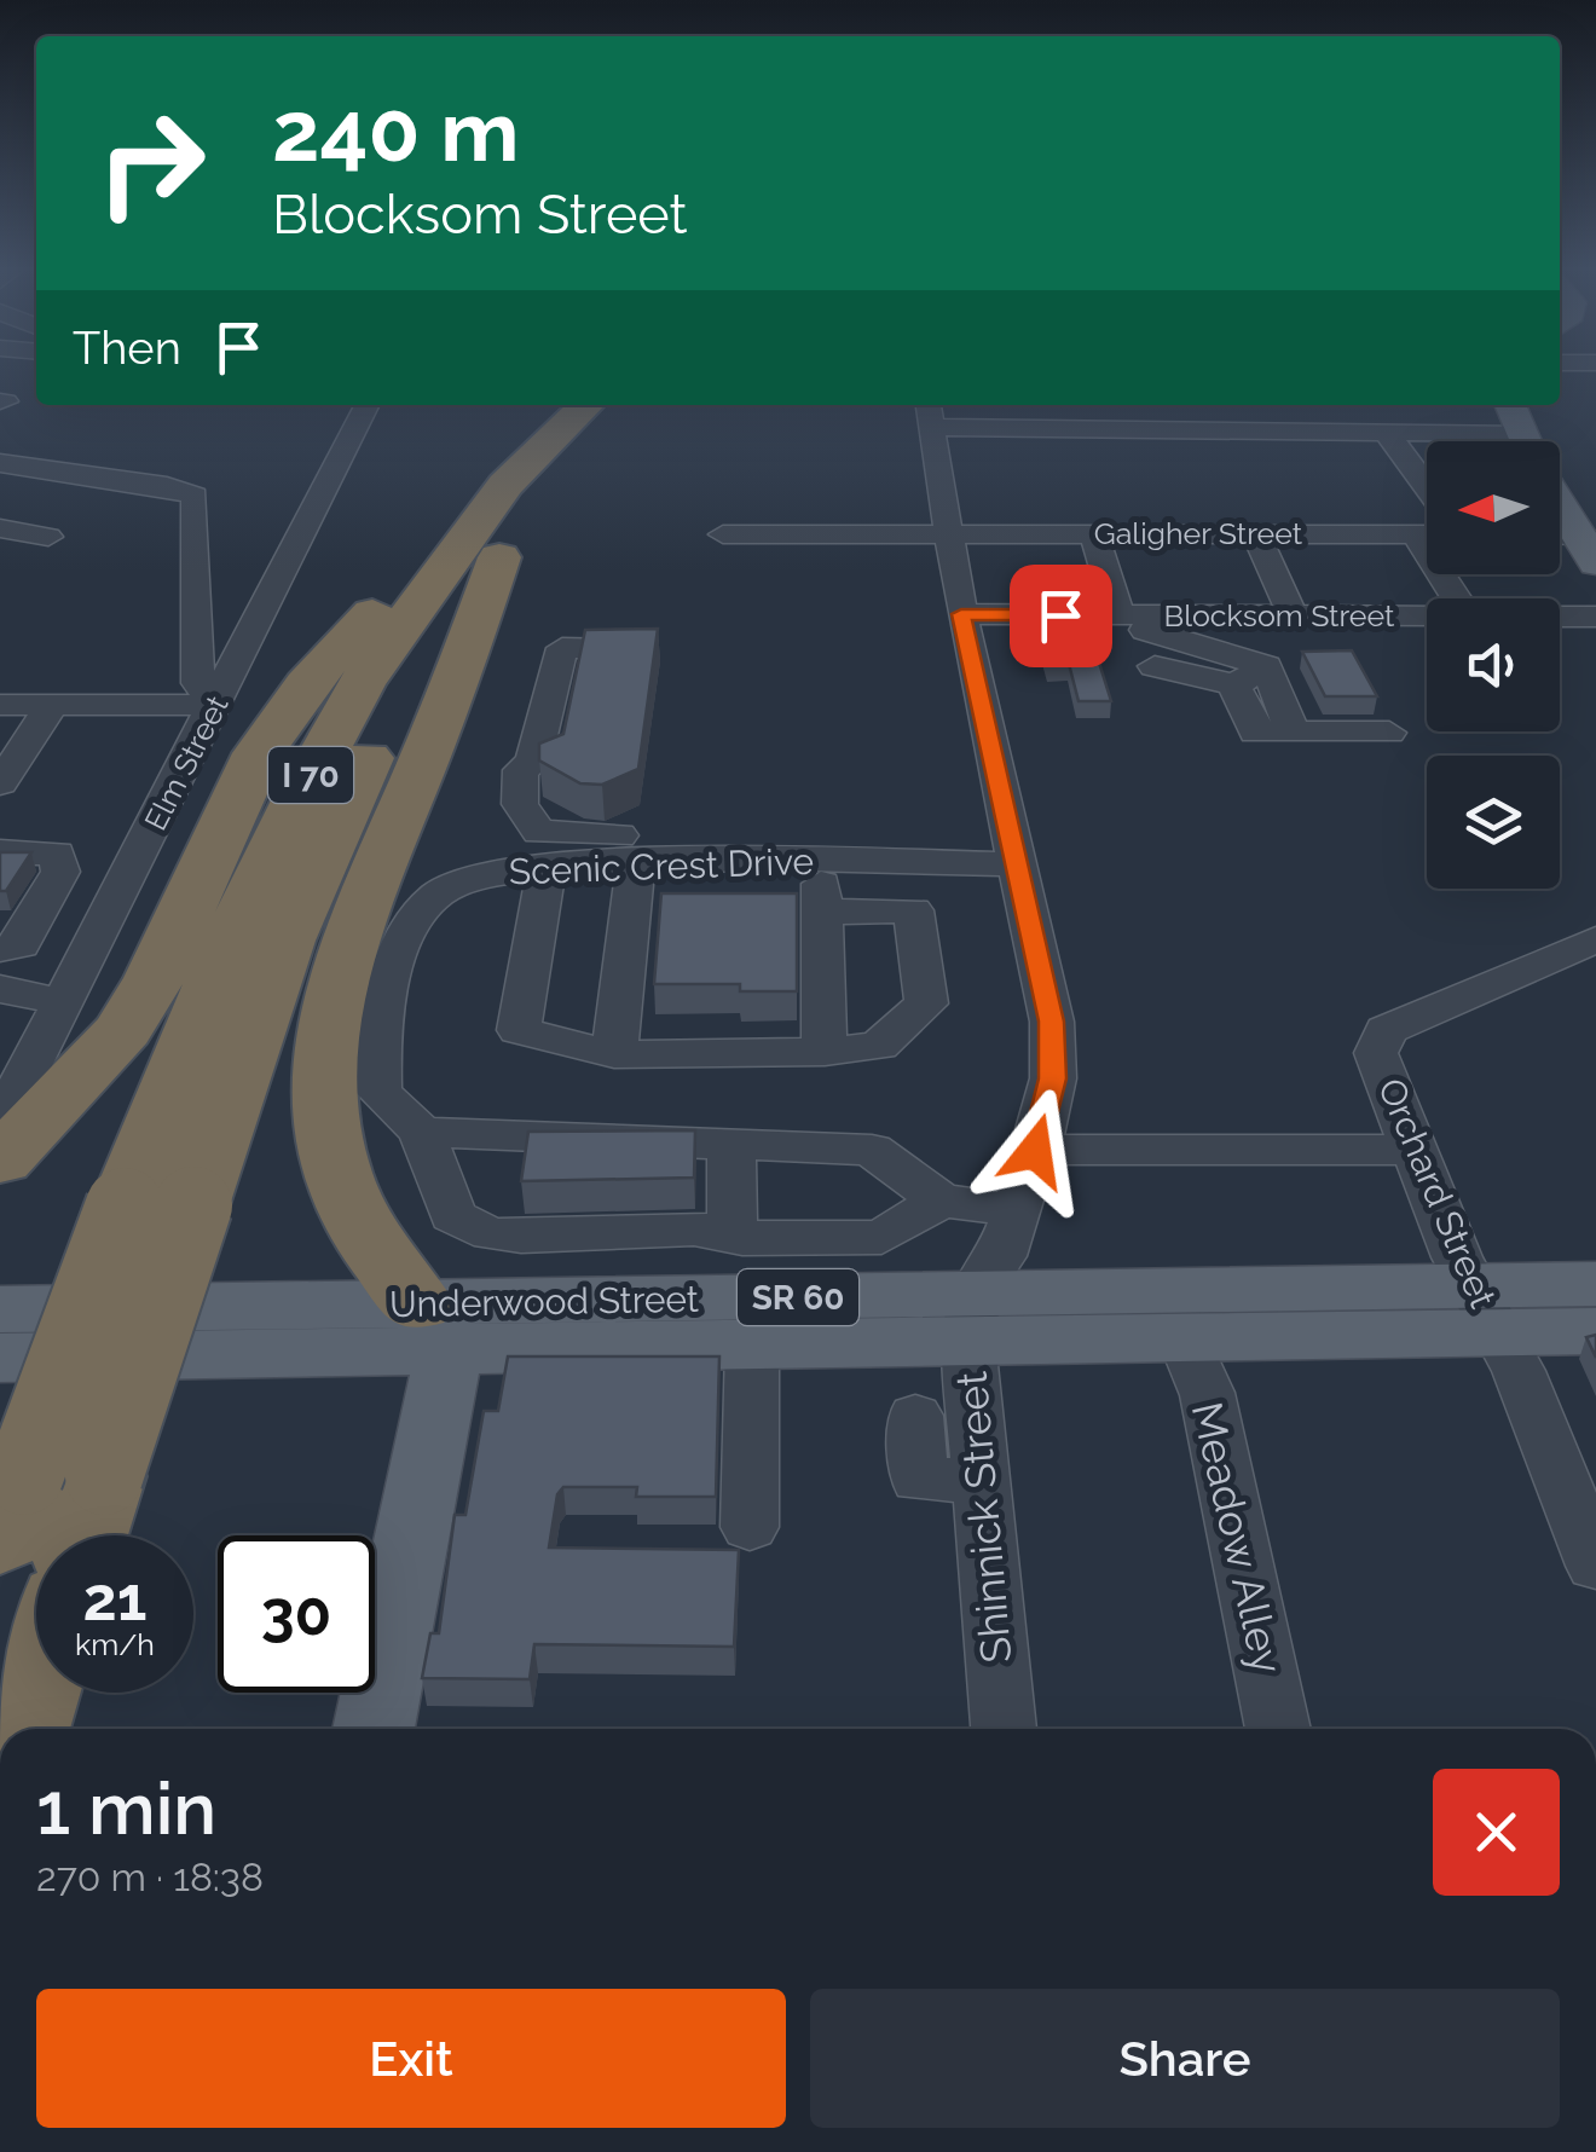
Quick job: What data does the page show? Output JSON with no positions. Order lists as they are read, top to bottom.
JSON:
{
  "streets": {
    "highway": ["I 70"],
    "main road": ["SR 60", "Underwood Street"],
    "street": [
      "Galigher Street",
      "Blocksom Street",
      "Elm Street",
      "Scenic Crest Drive",
      "Orchard Street",
      "Shinnick Street",
      "Meadow Alley"
    ]
  },
  "crossings": [
    ["Orchard Street", "Underwood Street"],
    ["Underwood Street", "Shinnick Street"],
    ["Underwood Street", "Meadow Alley"]
  ],
  "north": "left",
  "page": {
    "turn": ["240 m", "Blocksom Street"],
    "then": "Then",
    "speed": "21 km/h",
    "limit": "30",
    "heading": ["1 min", "270 m · 18:38"],
    "buttons": ["Exit", "Share"]
  }
}
